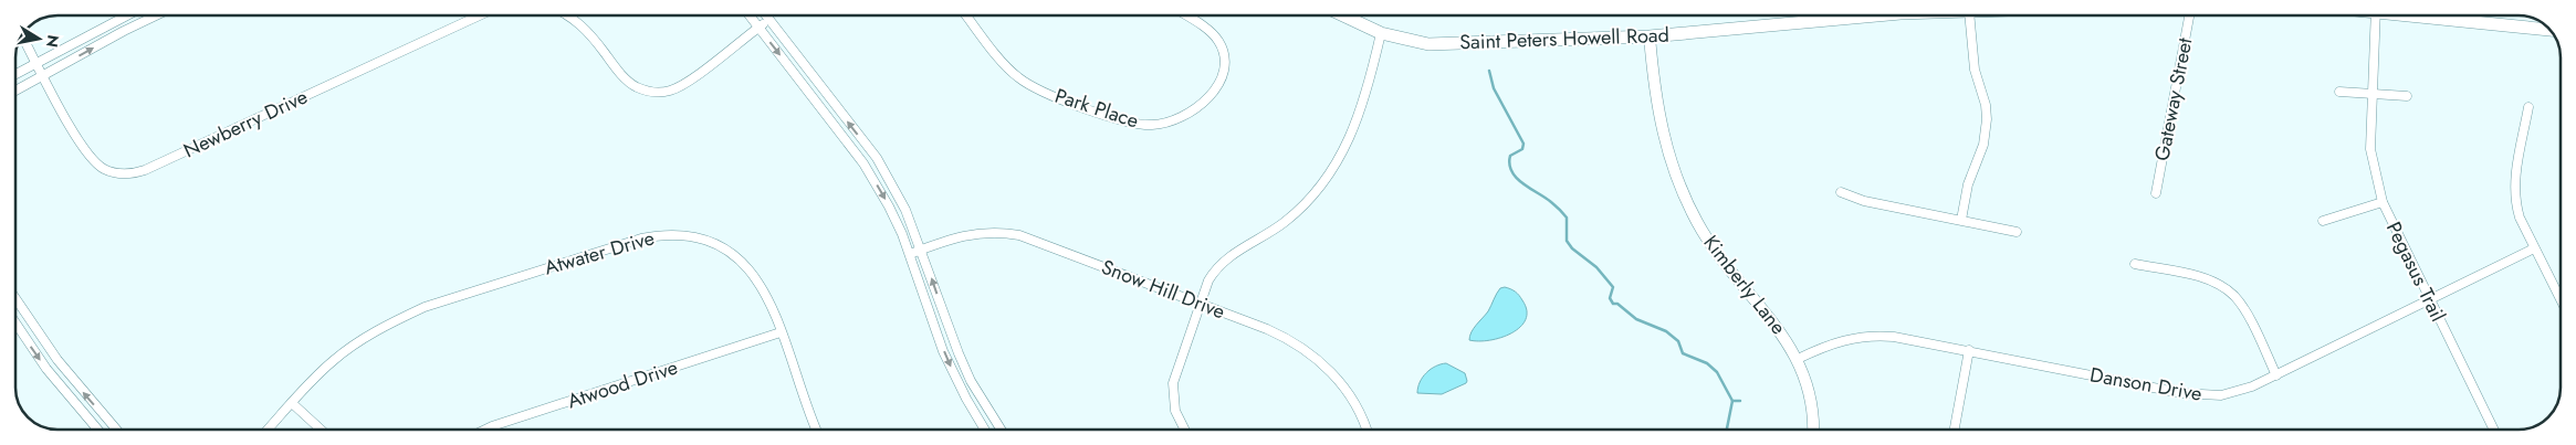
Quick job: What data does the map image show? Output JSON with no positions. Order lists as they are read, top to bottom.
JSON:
{
  "streets": {
    "main road": ["Saint Peters Howell Road"],
    "street": [
      "Gateway Street",
      "Park Place",
      "Newberry Drive",
      "Atwater Drive",
      "Pegasus Trail",
      "Kimberly Lane",
      "Snow Hill Drive",
      "Atwood Drive",
      "Danson Drive"
    ]
  },
  "crossings": [
    ["Saint Peters Howell Road", "Kimberly Lane"],
    ["Atwater Drive", "Atwood Drive"],
    ["Pegasus Trail", "Danson Drive"],
    ["Kimberly Lane", "Danson Drive"]
  ],
  "north": "right"
}
